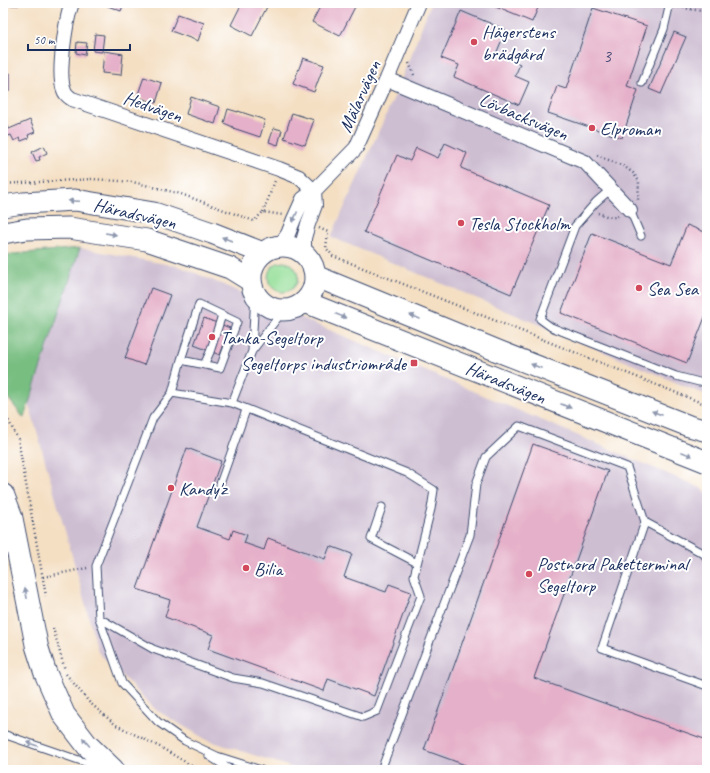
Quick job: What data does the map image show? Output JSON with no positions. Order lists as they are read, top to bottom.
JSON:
{
  "streets": {
    "main road": ["Häradsvägen"],
    "street": ["Mälarvägen", "Hedvägen", "Lövbacksvägen"]
  },
  "crossings": [
    ["Mälarvägen", "Hedvägen"],
    ["Mälarvägen", "Lövbacksvägen"],
    ["Mälarvägen", "Häradsvägen"]
  ],
  "places": {
    "other": [
      "Hägerstens brädgård",
      "Elproman",
      "Tesla Stockholm",
      "Sea Sea",
      "Tanka-Segeltorp",
      "Kandy'z",
      "Bilia",
      "Postnord Paketterminal Segeltorp"
    ],
    "transit": ["Segeltorps industriområde"]
  },
  "house_numbers": ["3"],
  "scale_bar": "50 m"
}
